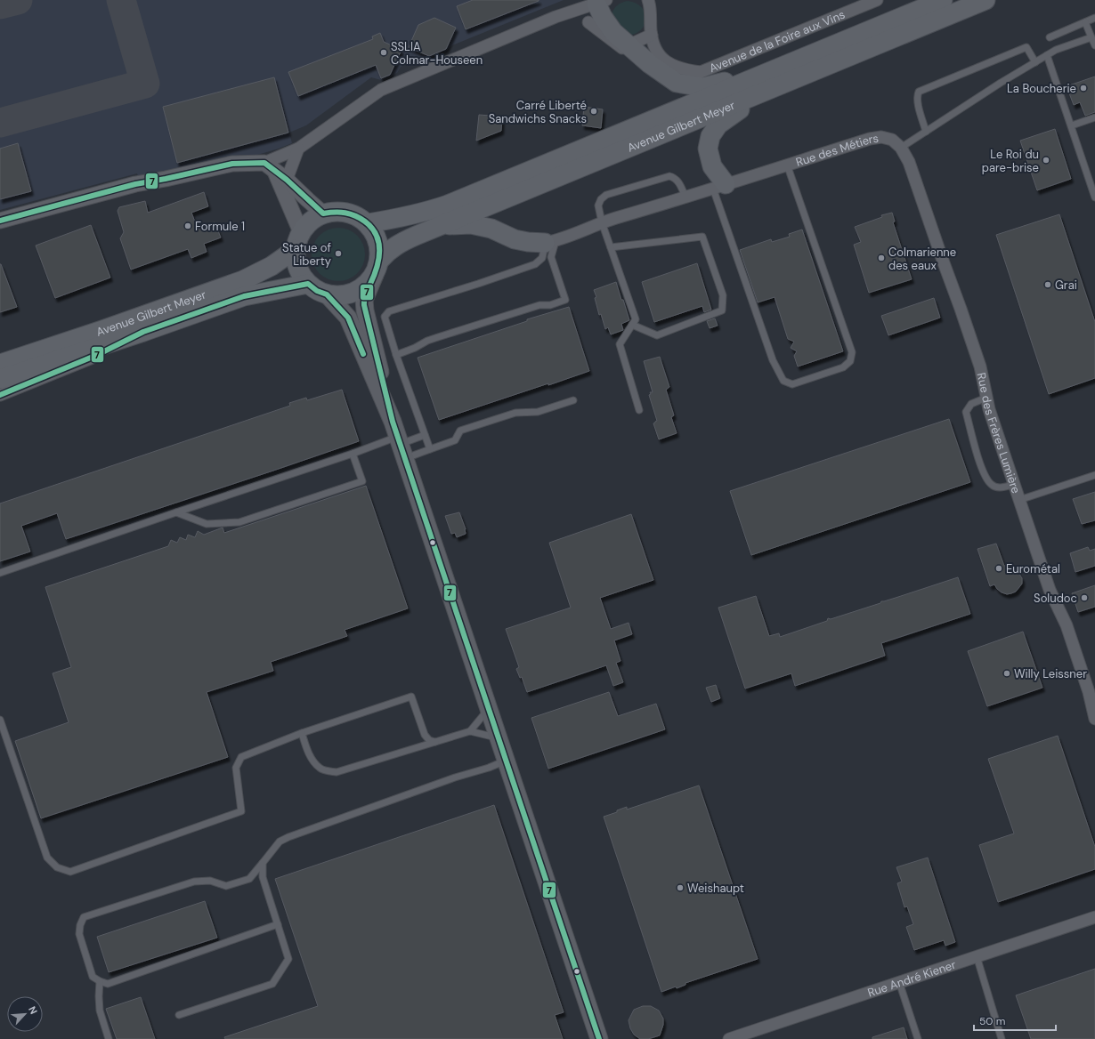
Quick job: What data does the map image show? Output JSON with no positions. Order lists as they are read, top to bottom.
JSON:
{
  "streets": {
    "main road": ["Avenue Gilbert Meyer"],
    "street": [
      "Avenue de la Foire aux Vins",
      "Rue des Métiers",
      "Rue des Frères Lumière",
      "Rue André Kiener"
    ]
  },
  "crossings": [
    ["Rue des Métiers", "Rue des Frères Lumière"]
  ],
  "places": [
    "SSLIA Colmar-Houseen",
    "La Boucherie",
    "Carré Liberté Sandwichs Snacks",
    "Le Roi du pare-brise",
    "Formule 1",
    "Statue of Liberty",
    "Colmarienne des eaux",
    "Grai",
    "Eurométal",
    "Soludoc",
    "Willy Leissner",
    "Weishaupt"
  ],
  "lines": ["transit line 7"],
  "scale_bar": "50 m",
  "north": "top right"
}
